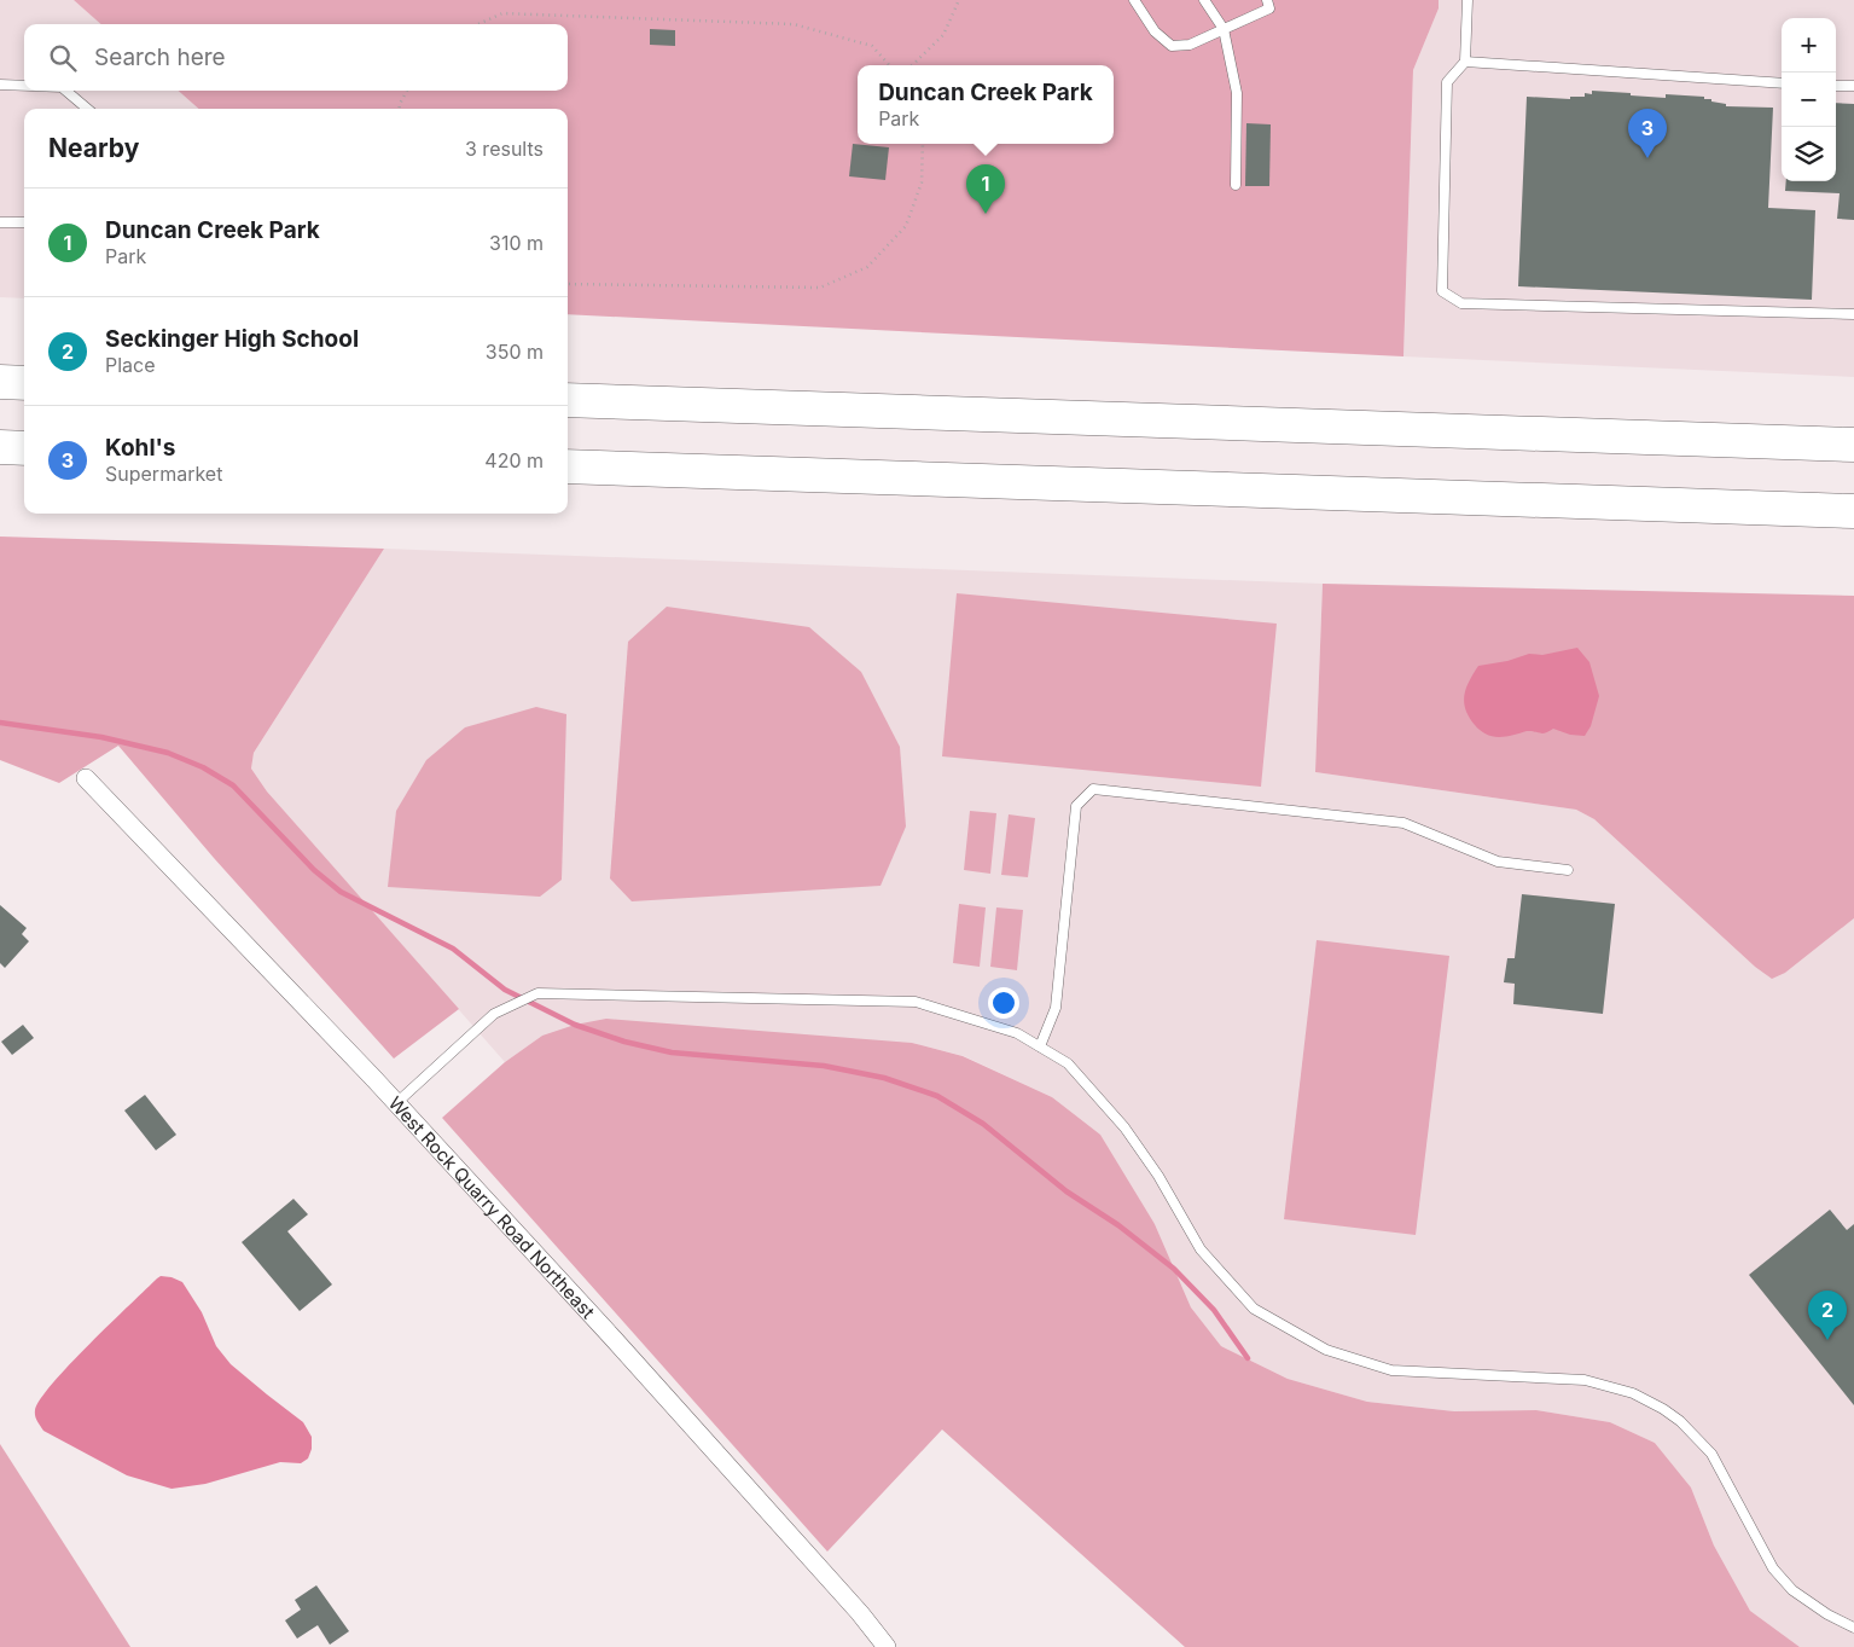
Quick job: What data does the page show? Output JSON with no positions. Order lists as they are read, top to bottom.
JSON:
{
  "streets": {
    "street": ["West Rock Quarry Road Northeast"]
  },
  "page": {
    "map_buttons": ["+", "−"],
    "search": "Search here",
    "popup": ["Duncan Creek Park", "Park"],
    "pins": ["3", "1", "2"],
    "heading": ["Nearby", "3 results"],
    "list": [
      {
        "mark": "1",
        "name": "Duncan Creek Park",
        "note": "Park",
        "value": "310 m"
      },
      {
        "mark": "2",
        "name": "Seckinger High School",
        "note": "Place",
        "value": "350 m"
      },
      {
        "mark": "3",
        "name": "Kohl's",
        "note": "Supermarket",
        "value": "420 m"
      }
    ]
  }
}
